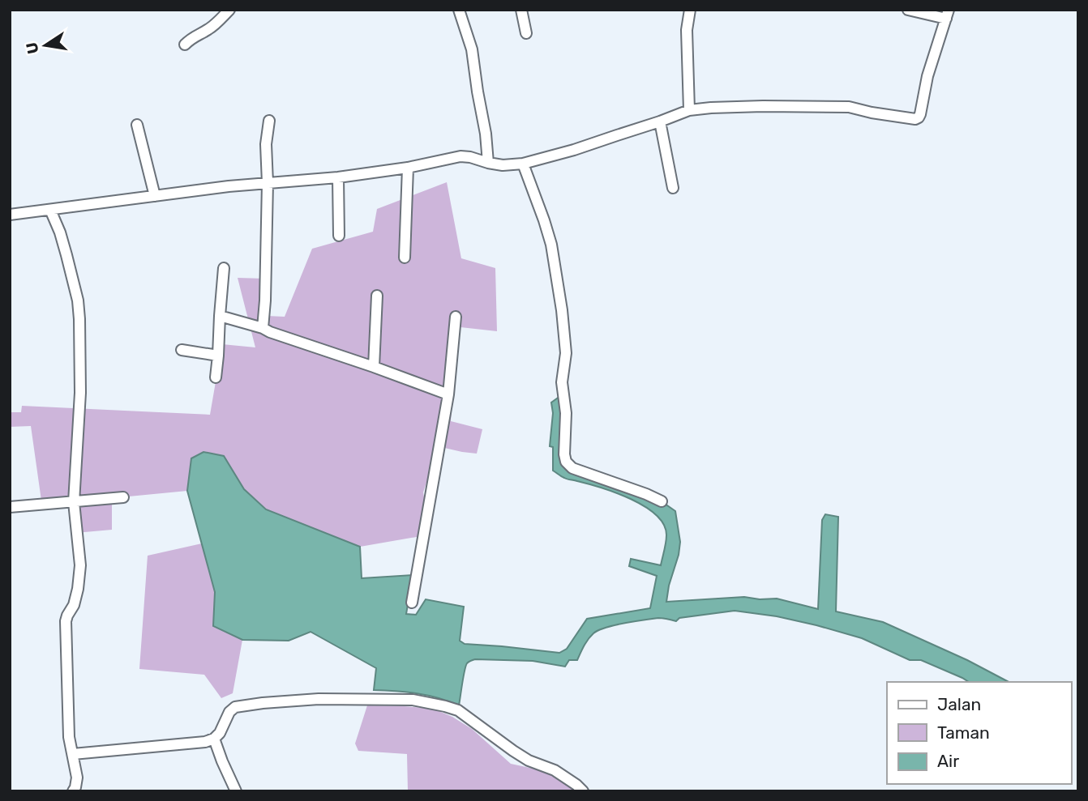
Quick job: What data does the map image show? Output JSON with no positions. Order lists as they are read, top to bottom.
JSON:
{
  "legend": ["Jalan", "Taman", "Air"],
  "north": "left"
}
